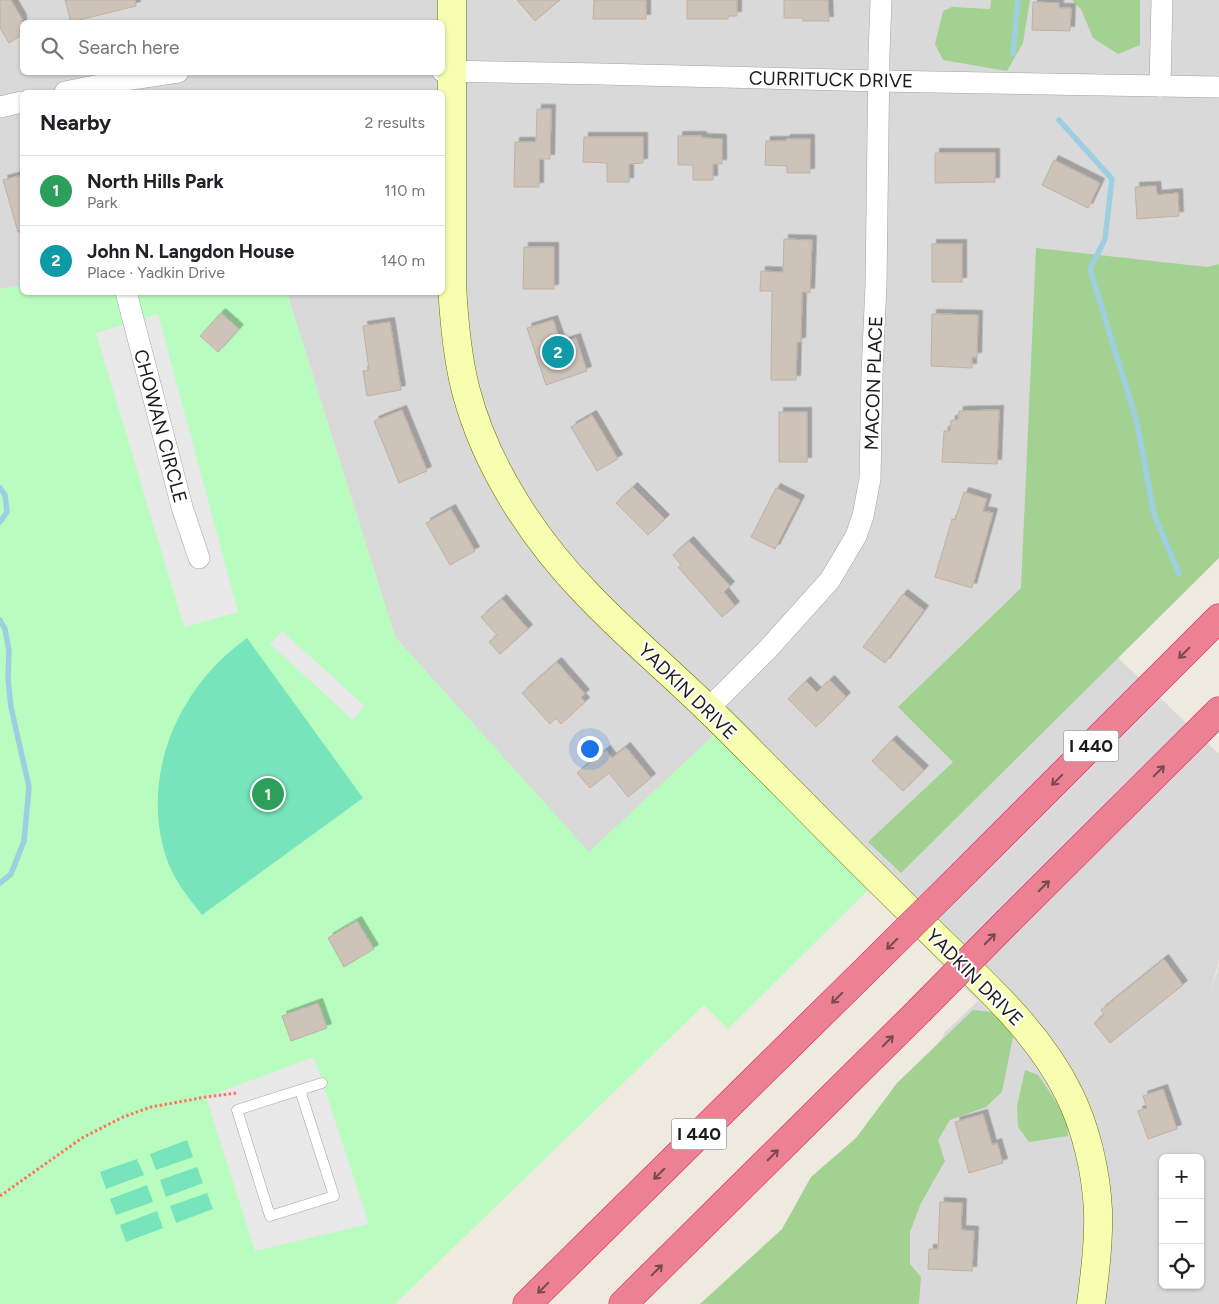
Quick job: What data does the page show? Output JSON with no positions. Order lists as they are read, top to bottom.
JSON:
{
  "streets": {
    "highway": ["I 440"],
    "street": [
      "CURRITUCK DRIVE",
      "MACON PLACE",
      "CHOWAN CIRCLE",
      "YADKIN DRIVE"
    ]
  },
  "crossings": [
    ["CURRITUCK DRIVE", "MACON PLACE"],
    ["CURRITUCK DRIVE", "YADKIN DRIVE"],
    ["MACON PLACE", "YADKIN DRIVE"]
  ],
  "page": {
    "search": "Search here",
    "heading": ["Nearby", "2 results"],
    "list": [
      {
        "mark": "1",
        "name": "North Hills Park",
        "note": "Park",
        "value": "110 m"
      },
      {
        "mark": "2",
        "name": "John N. Langdon House",
        "note": "Place · Yadkin Drive",
        "value": "140 m"
      }
    ],
    "pins": ["2", "1"],
    "map_buttons": ["+", "−"]
  }
}
